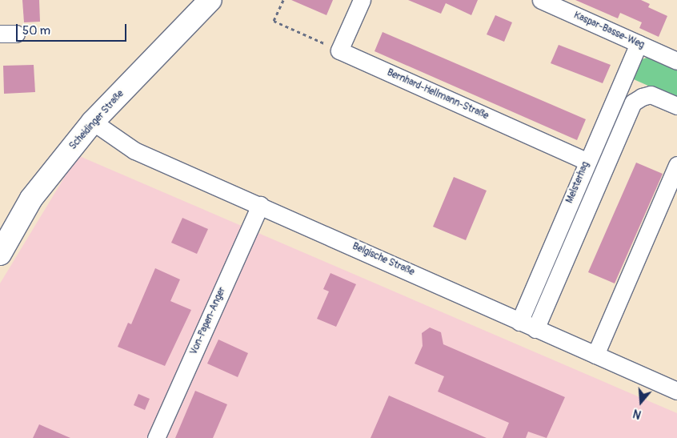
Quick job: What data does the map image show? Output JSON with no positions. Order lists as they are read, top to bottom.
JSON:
{
  "streets": {
    "main road": ["Scheidinger Straße"],
    "street": [
      "Kaspar-Basse-Weg",
      "Bernhard-Hellmann-Straße",
      "Melsterhag",
      "Belgische Straße",
      "Von-Papen-Anger"
    ]
  },
  "crossings": [
    ["Kaspar-Basse-Weg", "Melsterhag"],
    ["Bernhard-Hellmann-Straße", "Melsterhag"],
    ["Scheidinger Straße", "Belgische Straße"],
    ["Melsterhag", "Belgische Straße"],
    ["Belgische Straße", "Von-Papen-Anger"]
  ],
  "scale_bar": "50 m",
  "north": "bottom"
}
